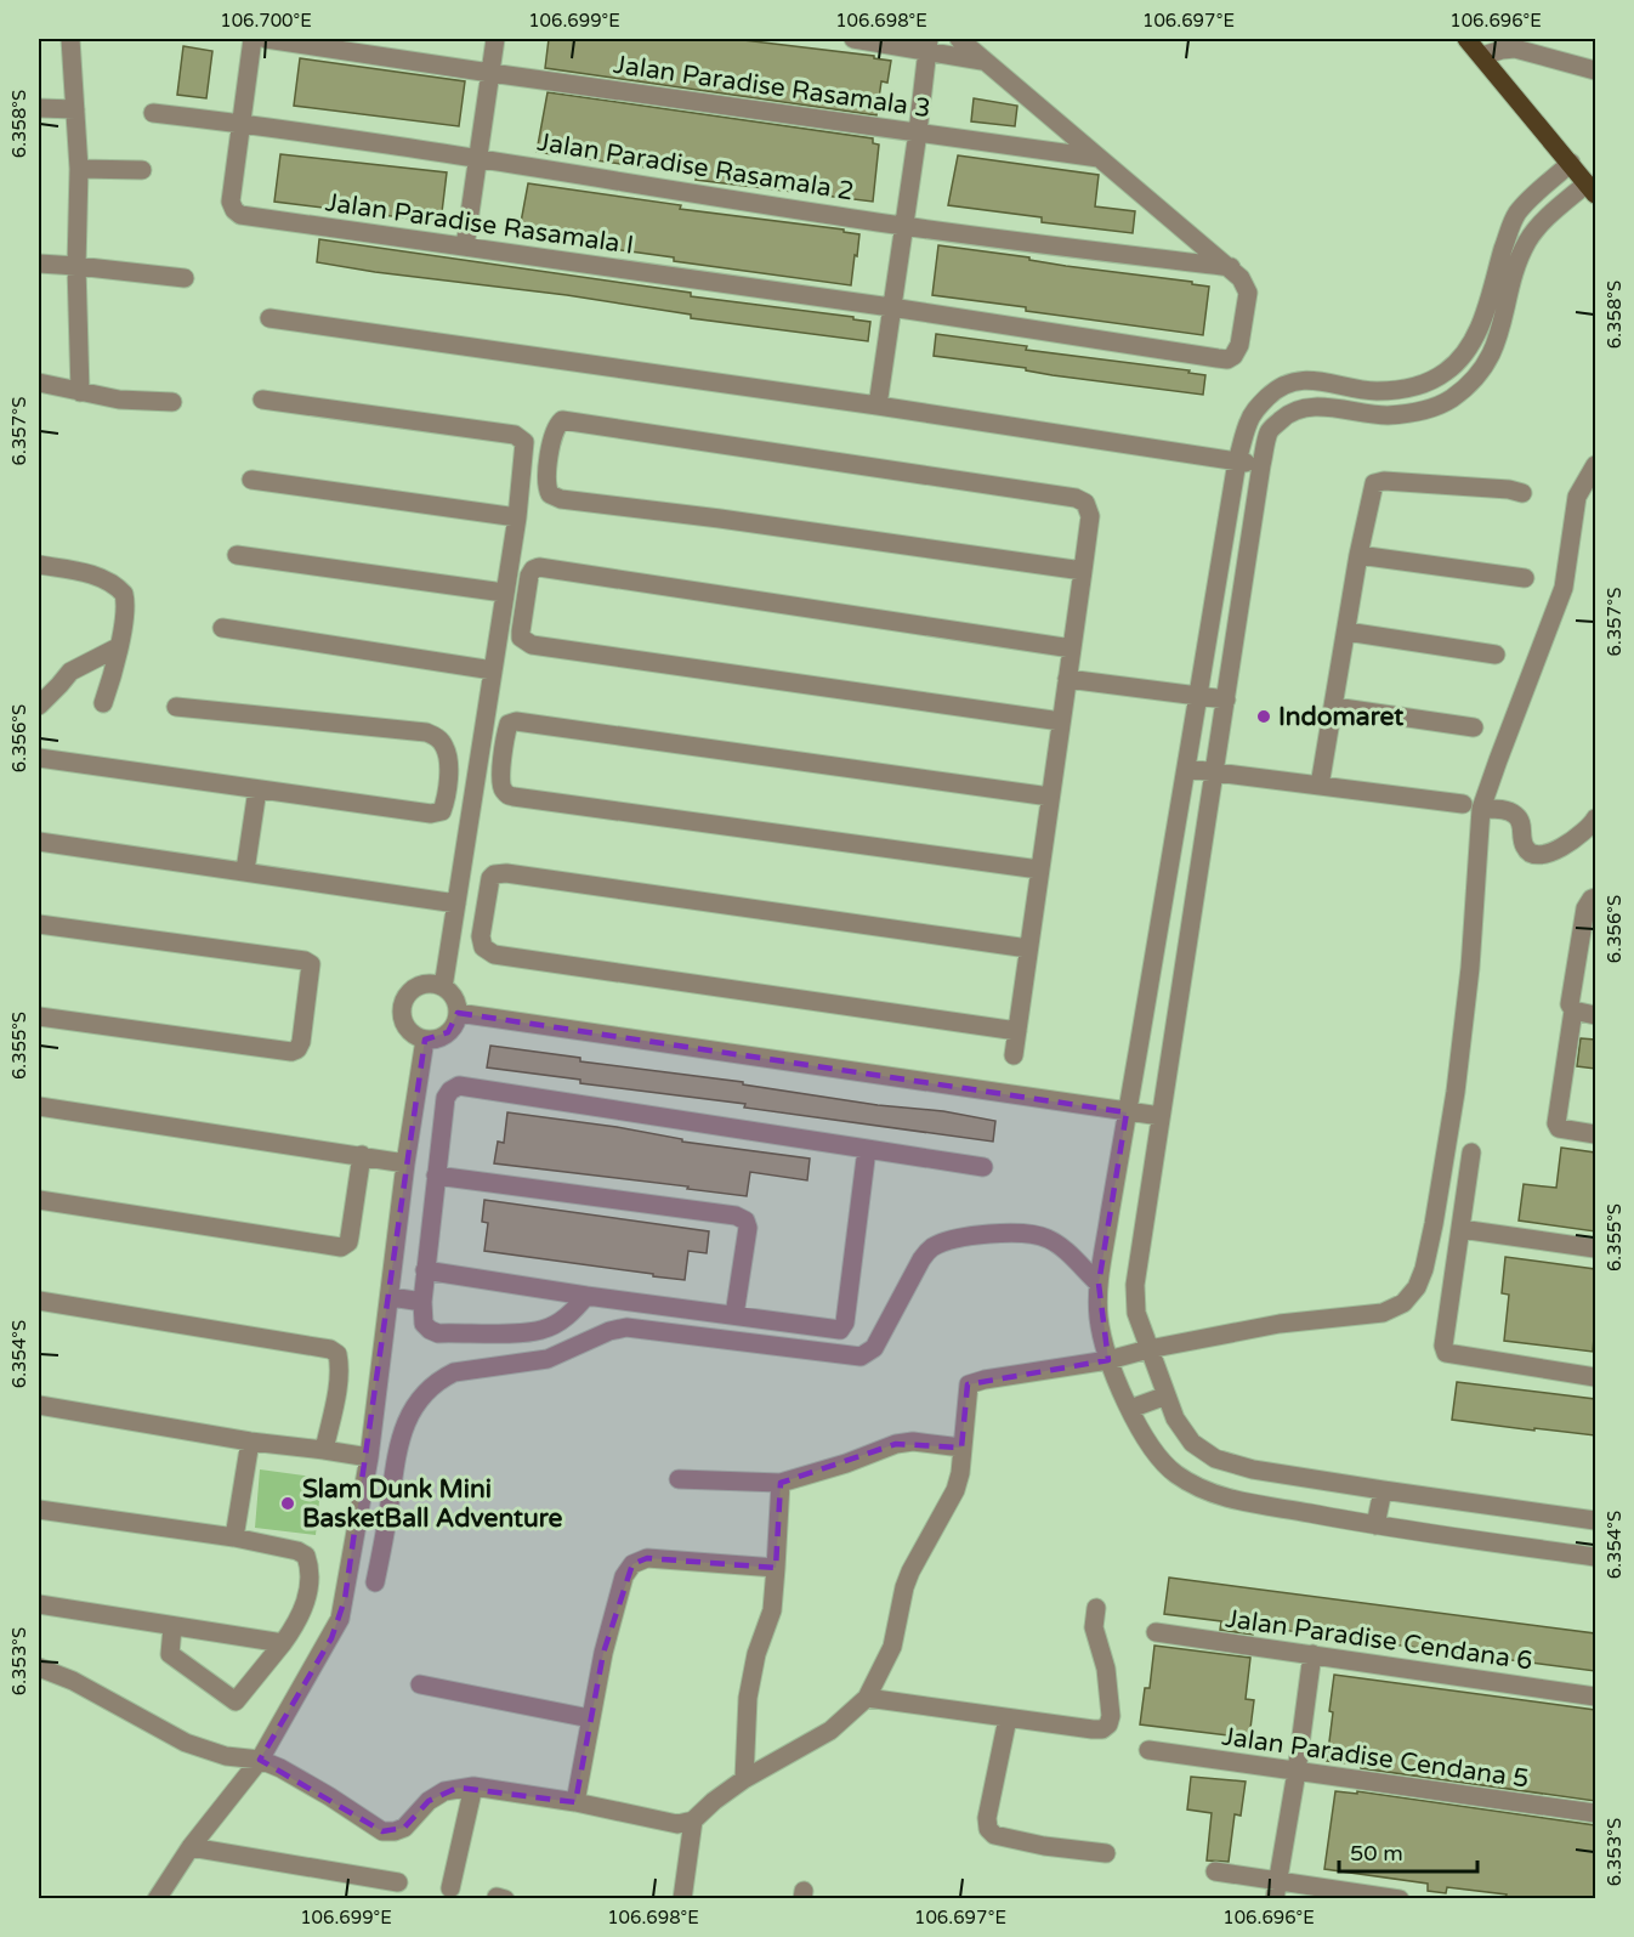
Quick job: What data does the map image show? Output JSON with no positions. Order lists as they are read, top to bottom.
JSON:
{
  "streets": {
    "street": [
      "Jalan Paradise Rasamala 3",
      "Jalan Paradise Rasamala 2",
      "Jalan Paradise Rasamala I",
      "Jalan Paradise Cendana 6",
      "Jalan Paradise Cendana 5"
    ]
  },
  "crossings": [
    ["Jalan Paradise Rasamala 2", "Jalan Paradise Rasamala I"]
  ],
  "places": ["Indomaret", "Slam Dunk Mini BasketBall Adventure"],
  "scale_bar": "50 m",
  "coordinates": [
    "106.700°E",
    "106.699°E",
    "106.698°E",
    "106.697°E",
    "106.696°E",
    "6.358°S",
    "6.357°S",
    "6.356°S",
    "6.355°S",
    "6.354°S",
    "6.353°S"
  ]
}
